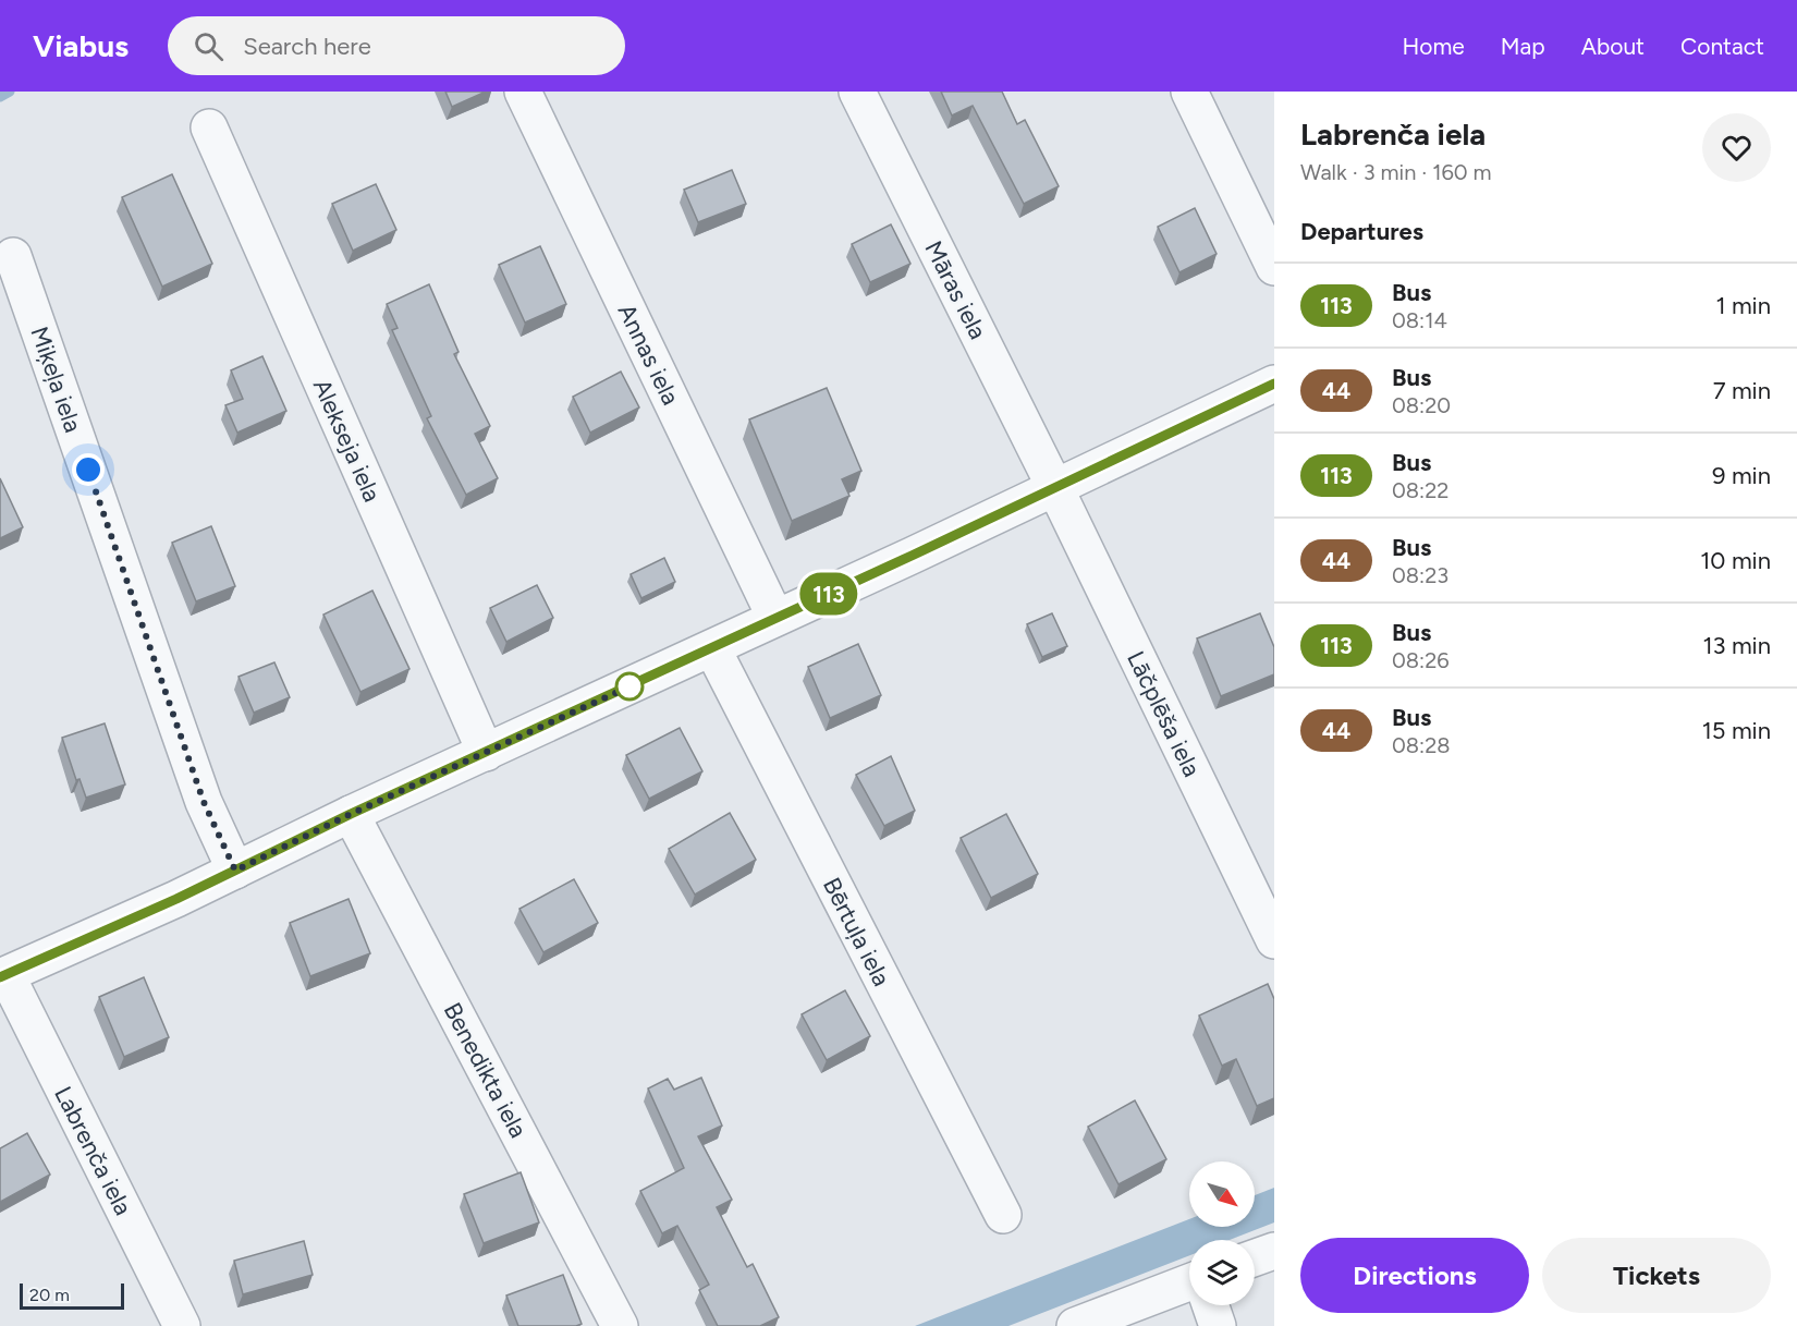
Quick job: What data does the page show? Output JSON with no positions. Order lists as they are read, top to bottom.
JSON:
{
  "streets": {
    "street": [
      "Māras iela",
      "Annas iela",
      "Miķeļa iela",
      "Alekseja iela",
      "Lāčplēša iela",
      "Bērtuļa iela",
      "Benedikta iela",
      "Labrenča iela"
    ]
  },
  "crossings": [
    ["Māras iela", "Lāčplēša iela"]
  ],
  "lines": ["bus line 113"],
  "scale_bar": "20 m",
  "north": "bottom right",
  "page": {
    "header": "Viabus",
    "search": "Search here",
    "nav": [
      "Home",
      "Map",
      "About",
      "Contact"
    ],
    "on_map": "113",
    "heading": [
      ["Labrenča iela", "Walk · 3 min · 160 m"],
      "Departures"
    ],
    "list": [
      {
        "mark": "113",
        "name": "Bus",
        "note": "08:14",
        "value": "1 min"
      },
      {
        "mark": "44",
        "name": "Bus",
        "note": "08:20",
        "value": "7 min"
      },
      {
        "mark": "113",
        "name": "Bus",
        "note": "08:22",
        "value": "9 min"
      },
      {
        "mark": "44",
        "name": "Bus",
        "note": "08:23",
        "value": "10 min"
      },
      {
        "mark": "113",
        "name": "Bus",
        "note": "08:26",
        "value": "13 min"
      },
      {
        "mark": "44",
        "name": "Bus",
        "note": "08:28",
        "value": "15 min"
      }
    ],
    "buttons": ["Directions", "Tickets"],
    "scale": "20 m"
  }
}
